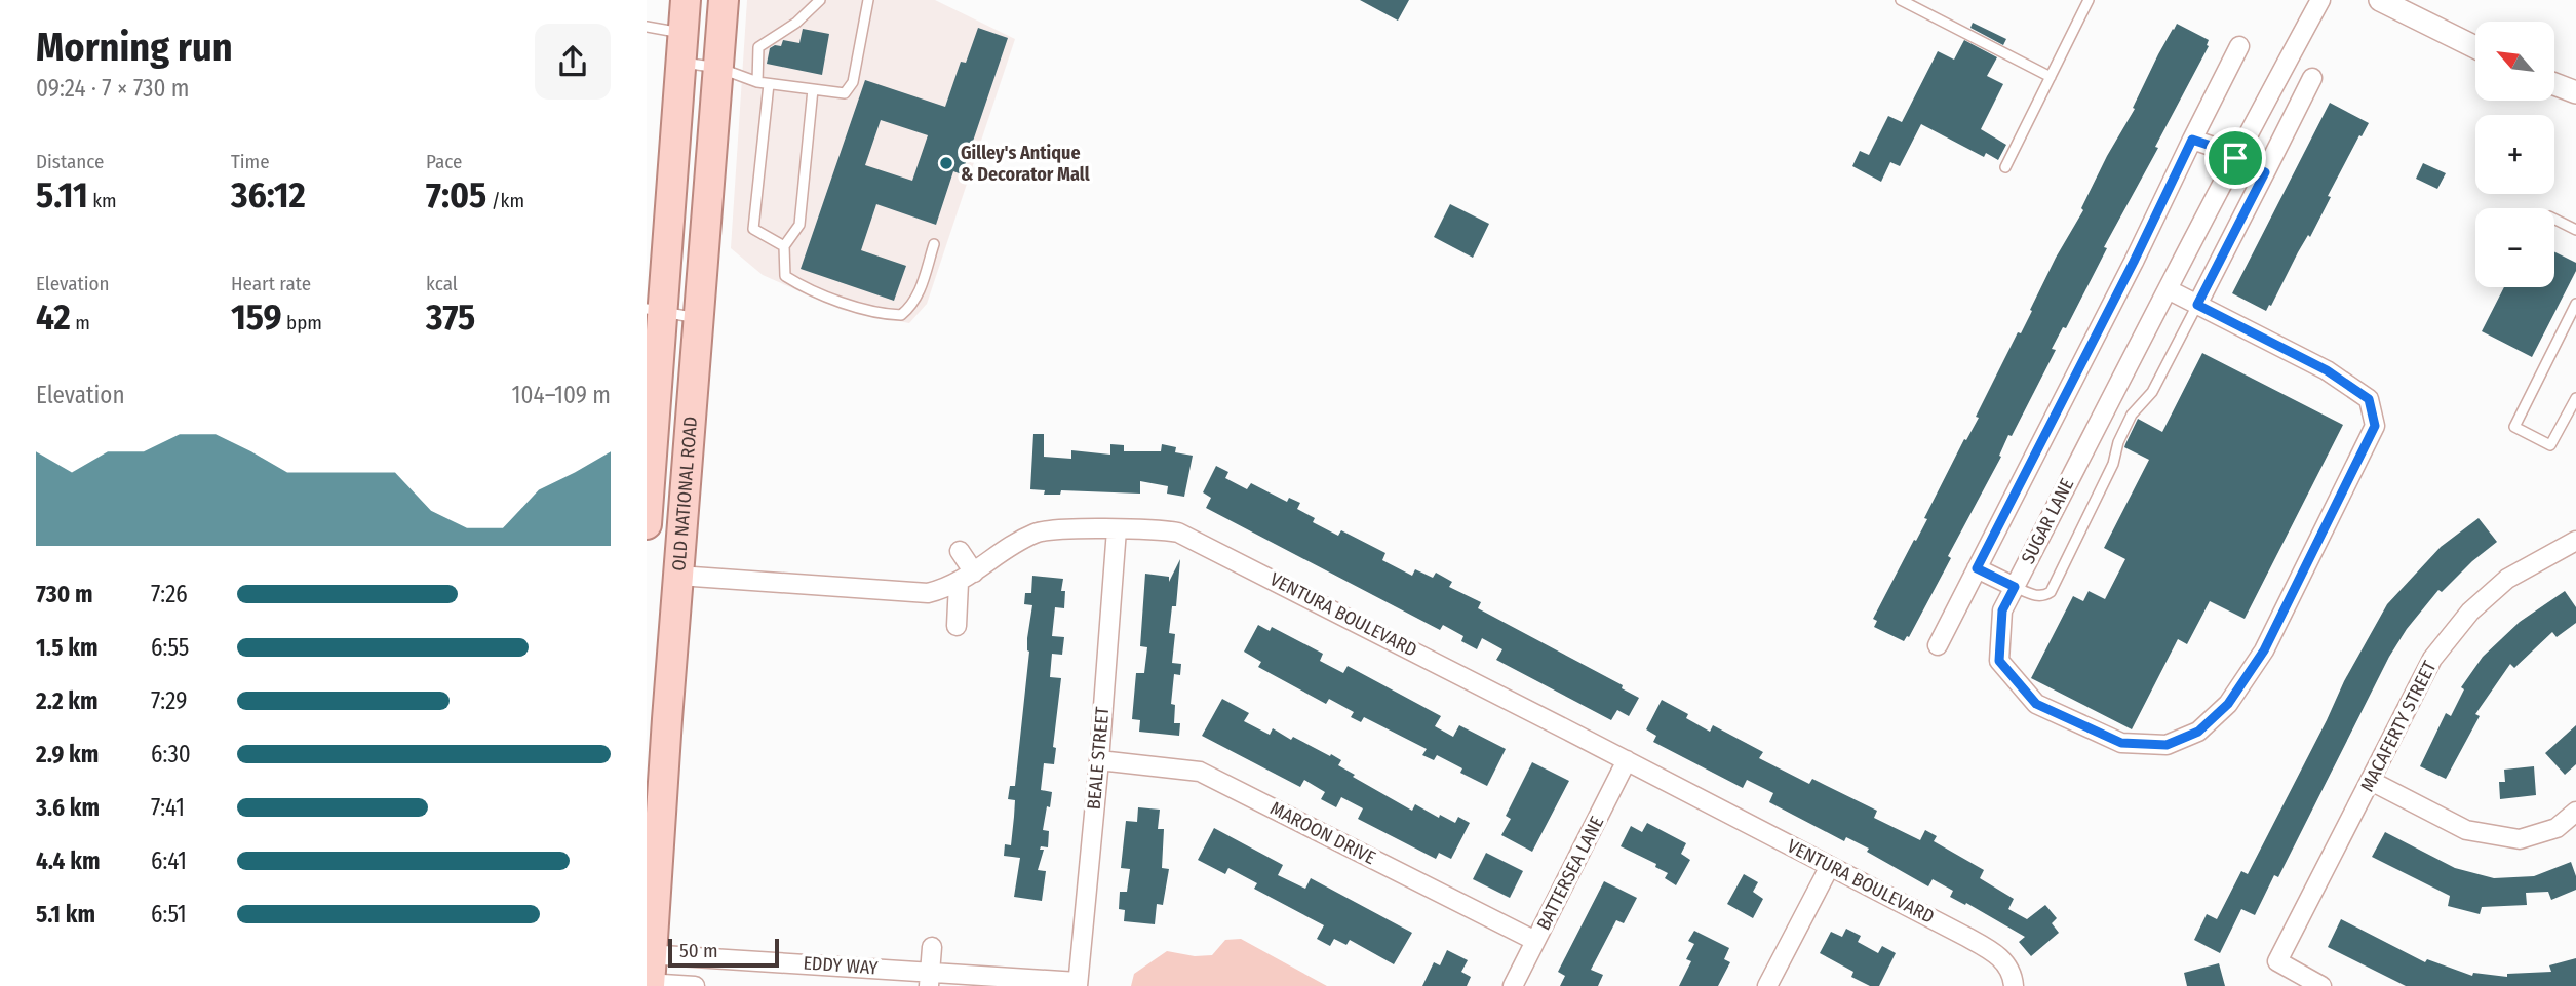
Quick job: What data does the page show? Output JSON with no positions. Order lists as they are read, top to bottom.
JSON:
{
  "streets": {
    "main road": ["OLD NATIONAL ROAD"],
    "street": [
      "SUGAR LANE",
      "VENTURA BOULEVARD",
      "MACAFERTY STREET",
      "BEALE STREET",
      "MAROON DRIVE",
      "BATTERSEA LANE",
      "EDDY WAY"
    ]
  },
  "crossings": [
    ["OLD NATIONAL ROAD", "VENTURA BOULEVARD"],
    ["OLD NATIONAL ROAD", "EDDY WAY"],
    ["VENTURA BOULEVARD", "BEALE STREET"],
    ["VENTURA BOULEVARD", "BATTERSEA LANE"],
    ["BEALE STREET", "MAROON DRIVE"],
    ["BEALE STREET", "EDDY WAY"],
    ["MAROON DRIVE", "BATTERSEA LANE"]
  ],
  "places": ["Gilley's Antique & Decorator Mall"],
  "scale_bar": "50 m",
  "north": "top left",
  "page": {
    "heading": ["Morning run", "09:24 · 7 × 730 m"],
    "map_buttons": ["+", "−"],
    "stats": [
      ["Distance", "5.11 km"],
      ["Time", "36:12"],
      ["Pace", "7:05 /km"],
      ["Elevation", "42 m"],
      ["Heart rate", "159 bpm"],
      ["kcal", "375"]
    ],
    "chart": ["Elevation", "104–109 m"],
    "list": [
      {
        "name": "730 m",
        "note": "7:26"
      },
      {
        "name": "1.5 km",
        "note": "6:55"
      },
      {
        "name": "2.2 km",
        "note": "7:29"
      },
      {
        "name": "2.9 km",
        "note": "6:30"
      },
      {
        "name": "3.6 km",
        "note": "7:41"
      },
      {
        "name": "4.4 km",
        "note": "6:41"
      },
      {
        "name": "5.1 km",
        "note": "6:51"
      }
    ],
    "scale": "50 m"
  }
}
